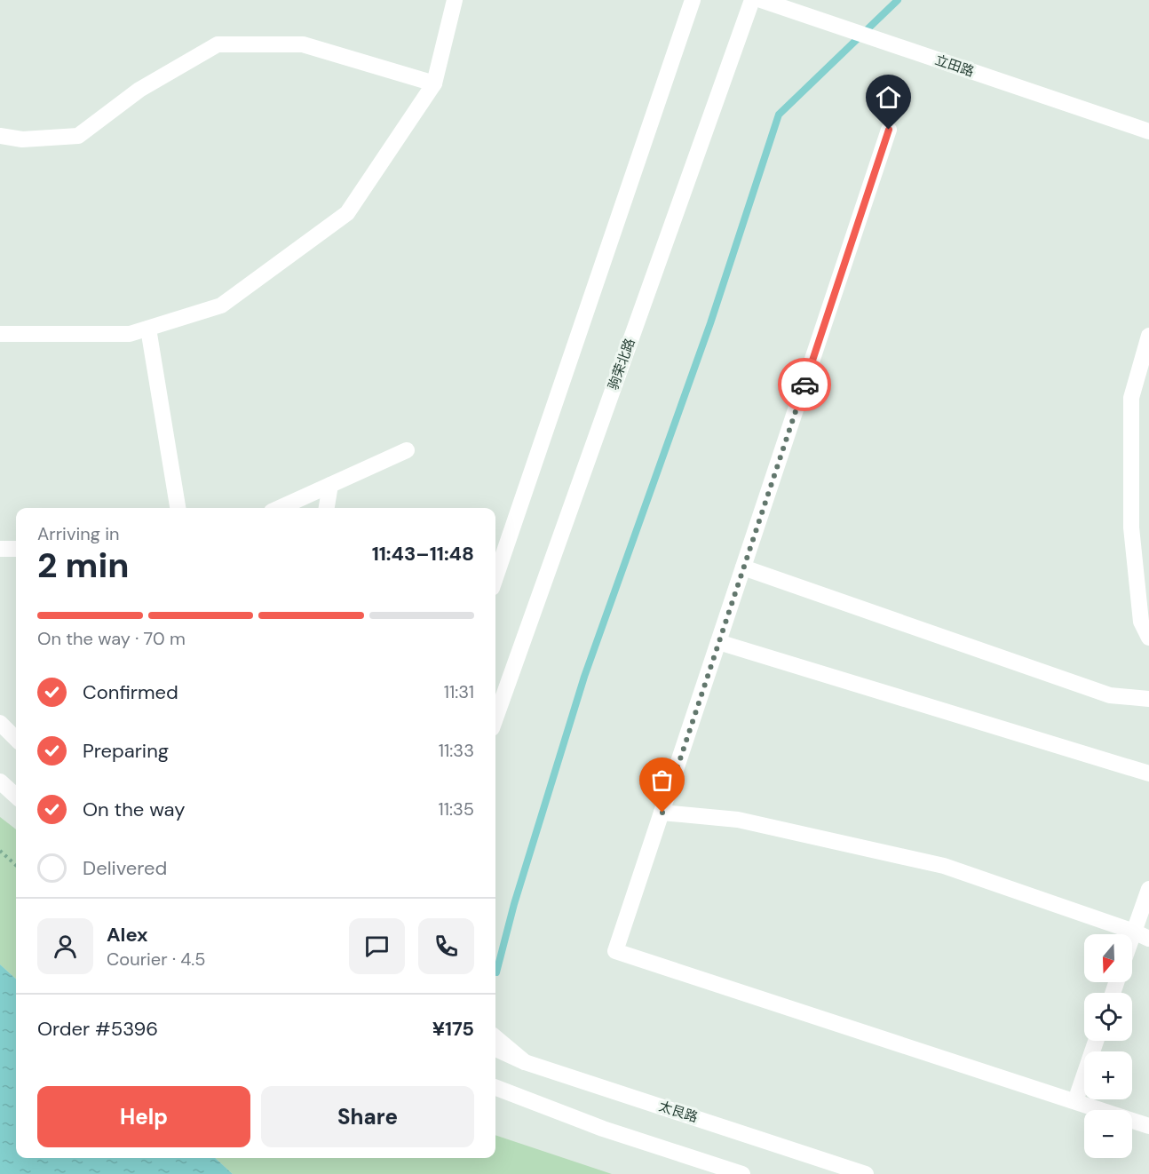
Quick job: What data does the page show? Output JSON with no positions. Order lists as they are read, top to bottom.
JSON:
{
  "streets": {
    "street": ["立田路", "驹荣北路", "太艮路"]
  },
  "north": "bottom",
  "page": {
    "heading": ["2 min", "Arriving in", "11:43–11:48"],
    "panel": [
      "Alex",
      "Courier · 4.5",
      "Order #5396",
      "¥175"
    ],
    "bar": "On the way · 70 m",
    "list": [
      ["Confirmed", "11:31"],
      ["Preparing", "11:33"],
      ["On the way", "11:35"],
      "Delivered"
    ],
    "map_buttons": ["+", "−"],
    "buttons": ["Help", "Share"]
  }
}
